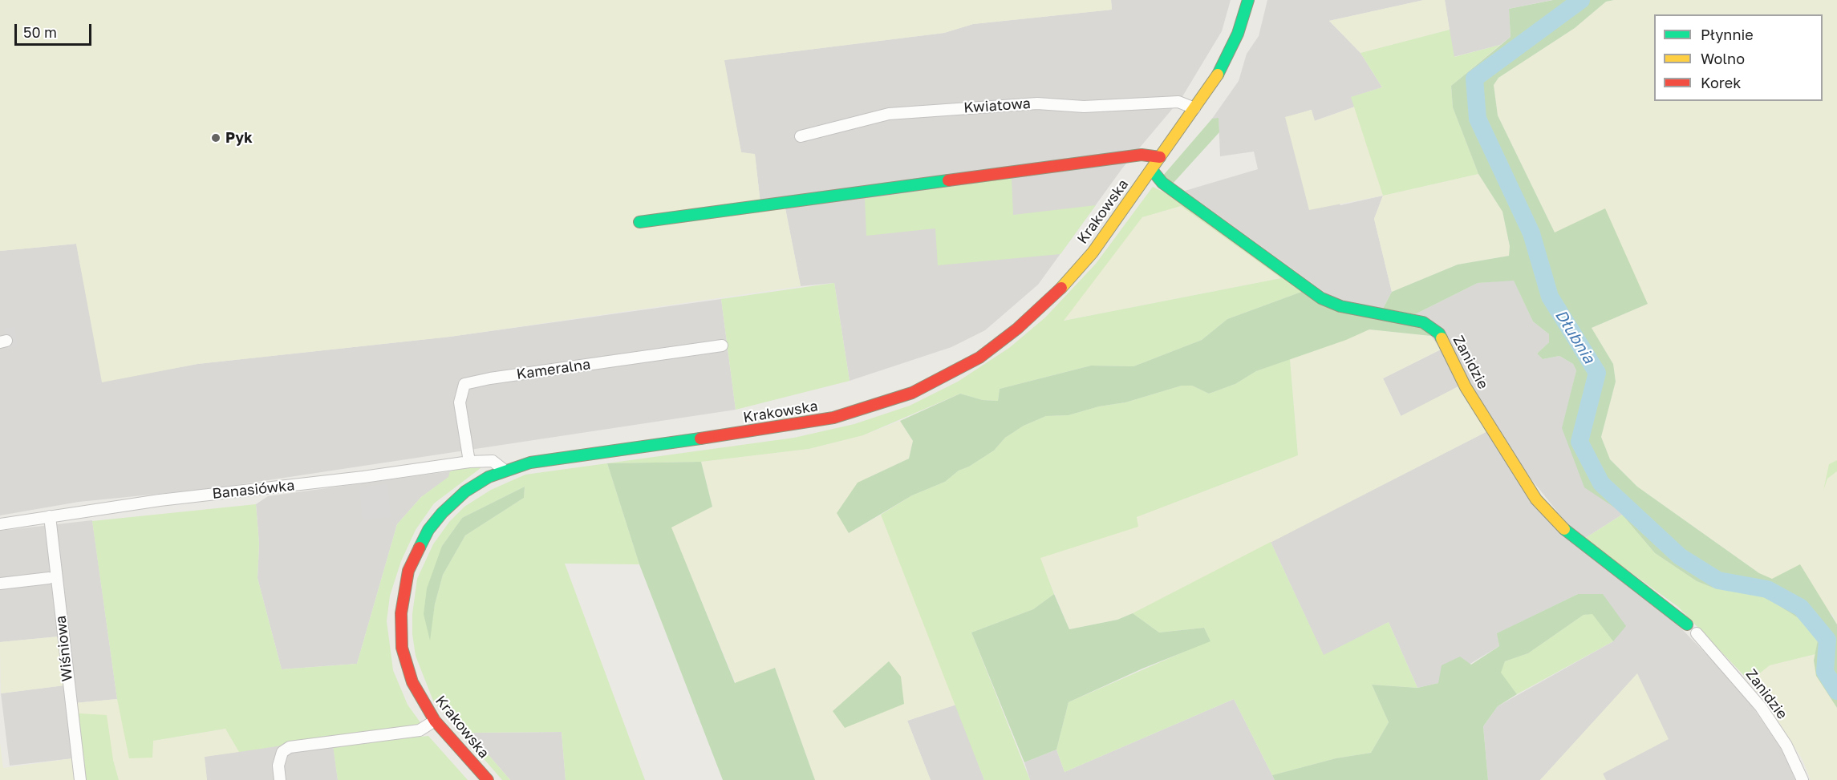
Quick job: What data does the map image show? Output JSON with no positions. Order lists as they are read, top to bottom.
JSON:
{
  "streets": {
    "main road": ["Krakowska", "Zanidzie"],
    "street": [
      "Kwiatowa",
      "Kameralna",
      "Banasiówka",
      "Wiśniowa"
    ]
  },
  "crossings": [
    ["Kwiatowa", "Krakowska"],
    ["Krakowska", "Zanidzie"],
    ["Krakowska", "Banasiówka"],
    ["Kameralna", "Banasiówka"],
    ["Banasiówka", "Wiśniowa"]
  ],
  "water": ["Dłubnia"],
  "places": ["Pyk"],
  "legend": ["Płynnie", "Wolno", "Korek"],
  "scale_bar": "50 m"
}
